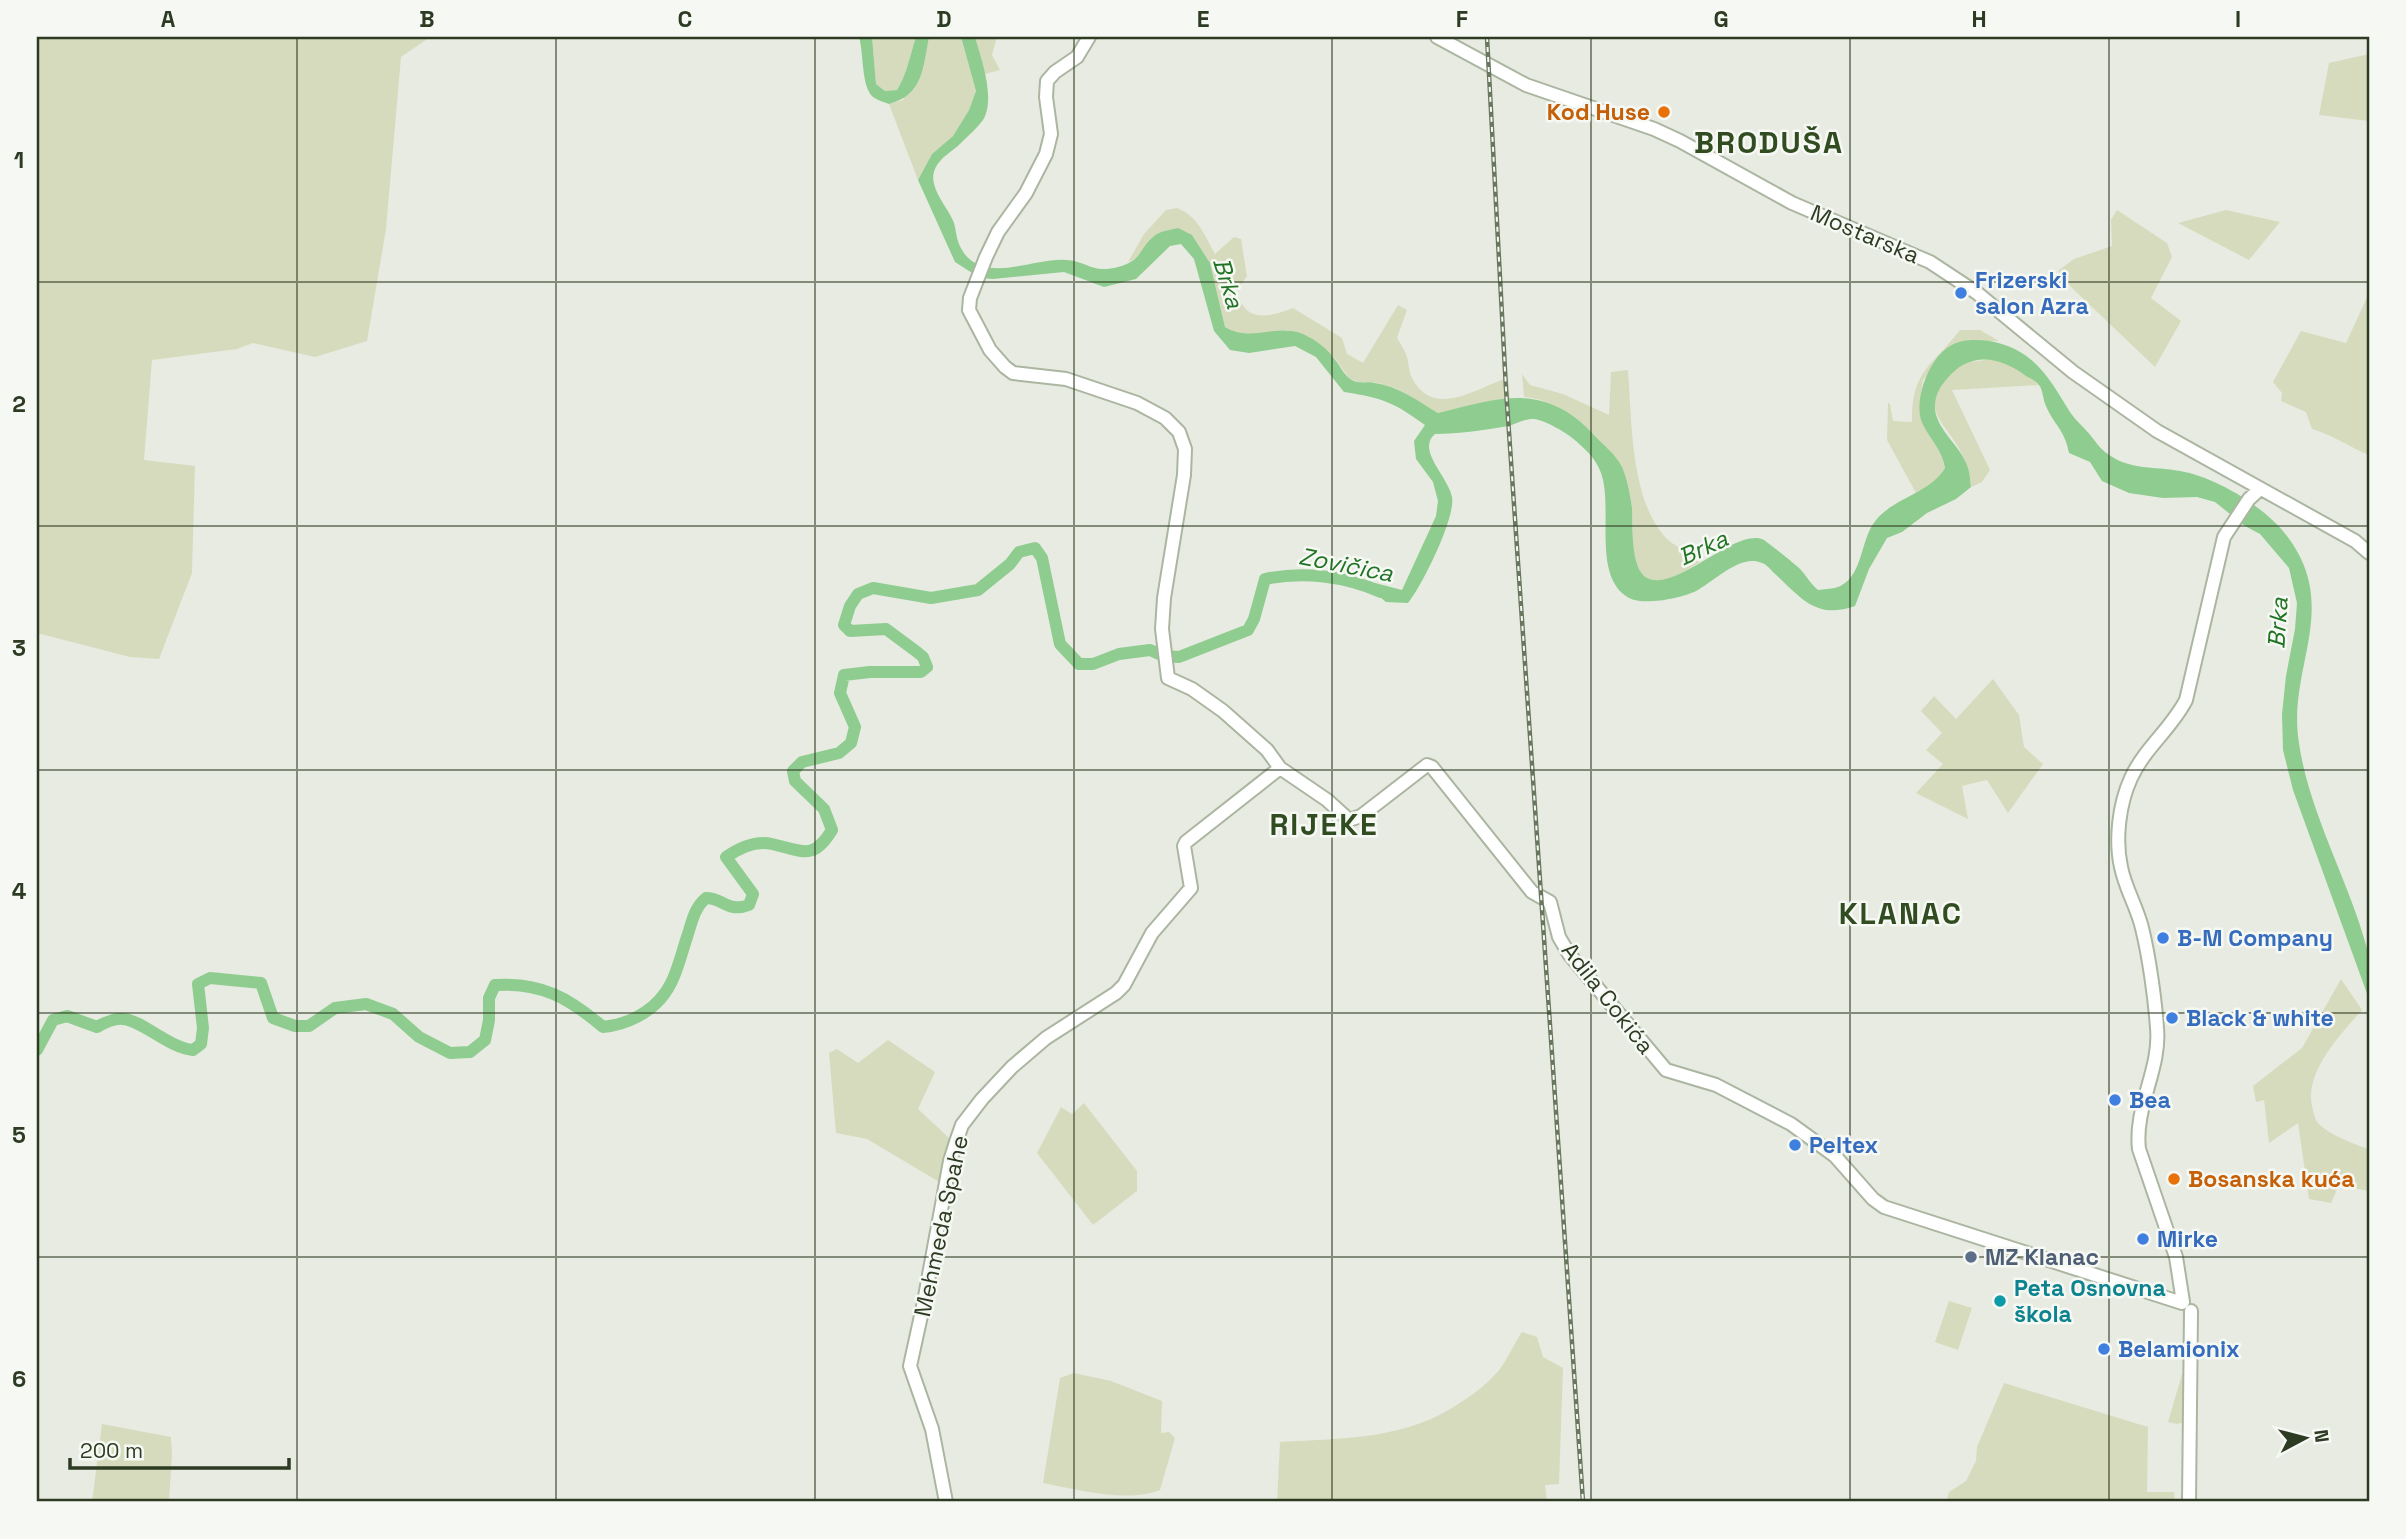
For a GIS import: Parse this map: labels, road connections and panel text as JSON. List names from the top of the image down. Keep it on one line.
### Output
{"streets":{"street":["Mostarska","Adila Cokića","Mehmeda Spahe"]},"crossings":[["Adila Cokića","Mehmeda Spahe"]],"districts":["BRODUŠA","RIJEKE","KLANAC"],"water":["Brka","Zovičica"],"places":["Kod Huse","Frizerski salon Azra","B-M Company","Black & white","Bea","Peltex","Bosanska kuća","Mirke","MZ Klanac","Peta Osnovna škola","Belamionix"],"scale_bar":"200 m","north":"right","grid":{"columns":["A","B","C","D","E","F","G","H","I"],"rows":["1","2","3","4","5","6"]}}
